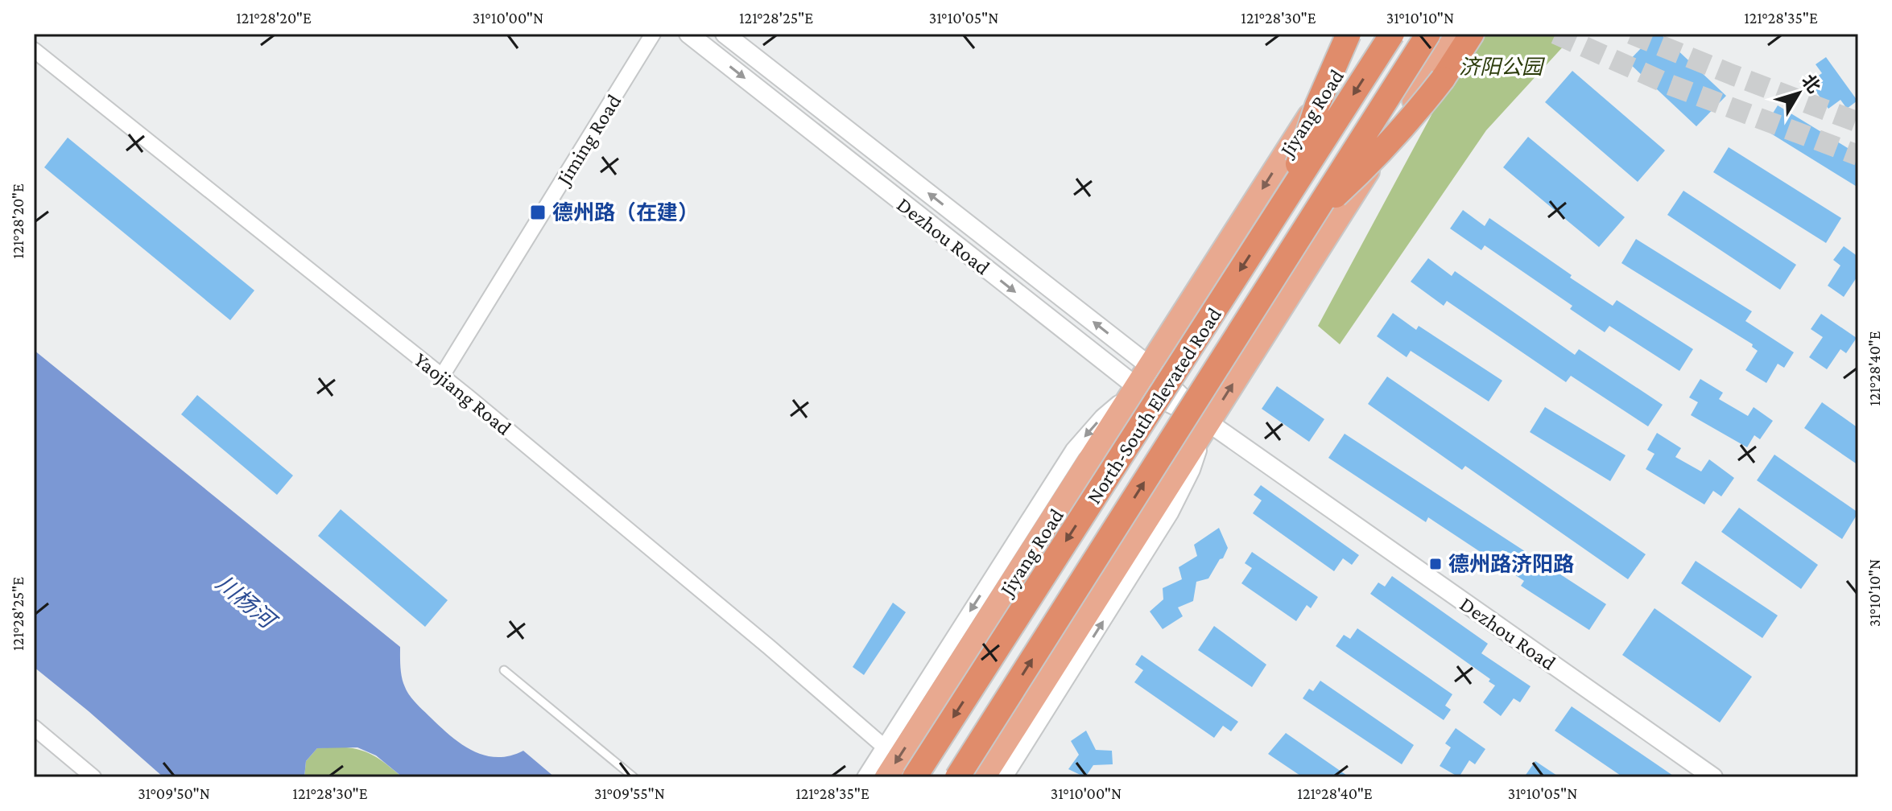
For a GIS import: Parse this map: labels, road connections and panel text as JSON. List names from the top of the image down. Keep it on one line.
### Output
{"streets":{"highway":["North-South Elevated Road"],"main road":["Jiyang Road"],"street":["Jiming Road","Dezhou Road","Yaojiang Road"]},"crossings":[["Jiyang Road","Dezhou Road"],["Jiming Road","Yaojiang Road"]],"water":["川杨河"],"parks":["济阳公园"],"places":{"transit":["德州路（在建）","德州路济阳路"]},"north":"top right","coordinates":["121°28'20\"E","31°10'00\"N","121°28'25\"E","31°10'05\"N","121°28'30\"E","31°10'10\"N","121°28'35\"E","121°28'40\"E","31°09'50\"N","31°09'55\"N"]}
